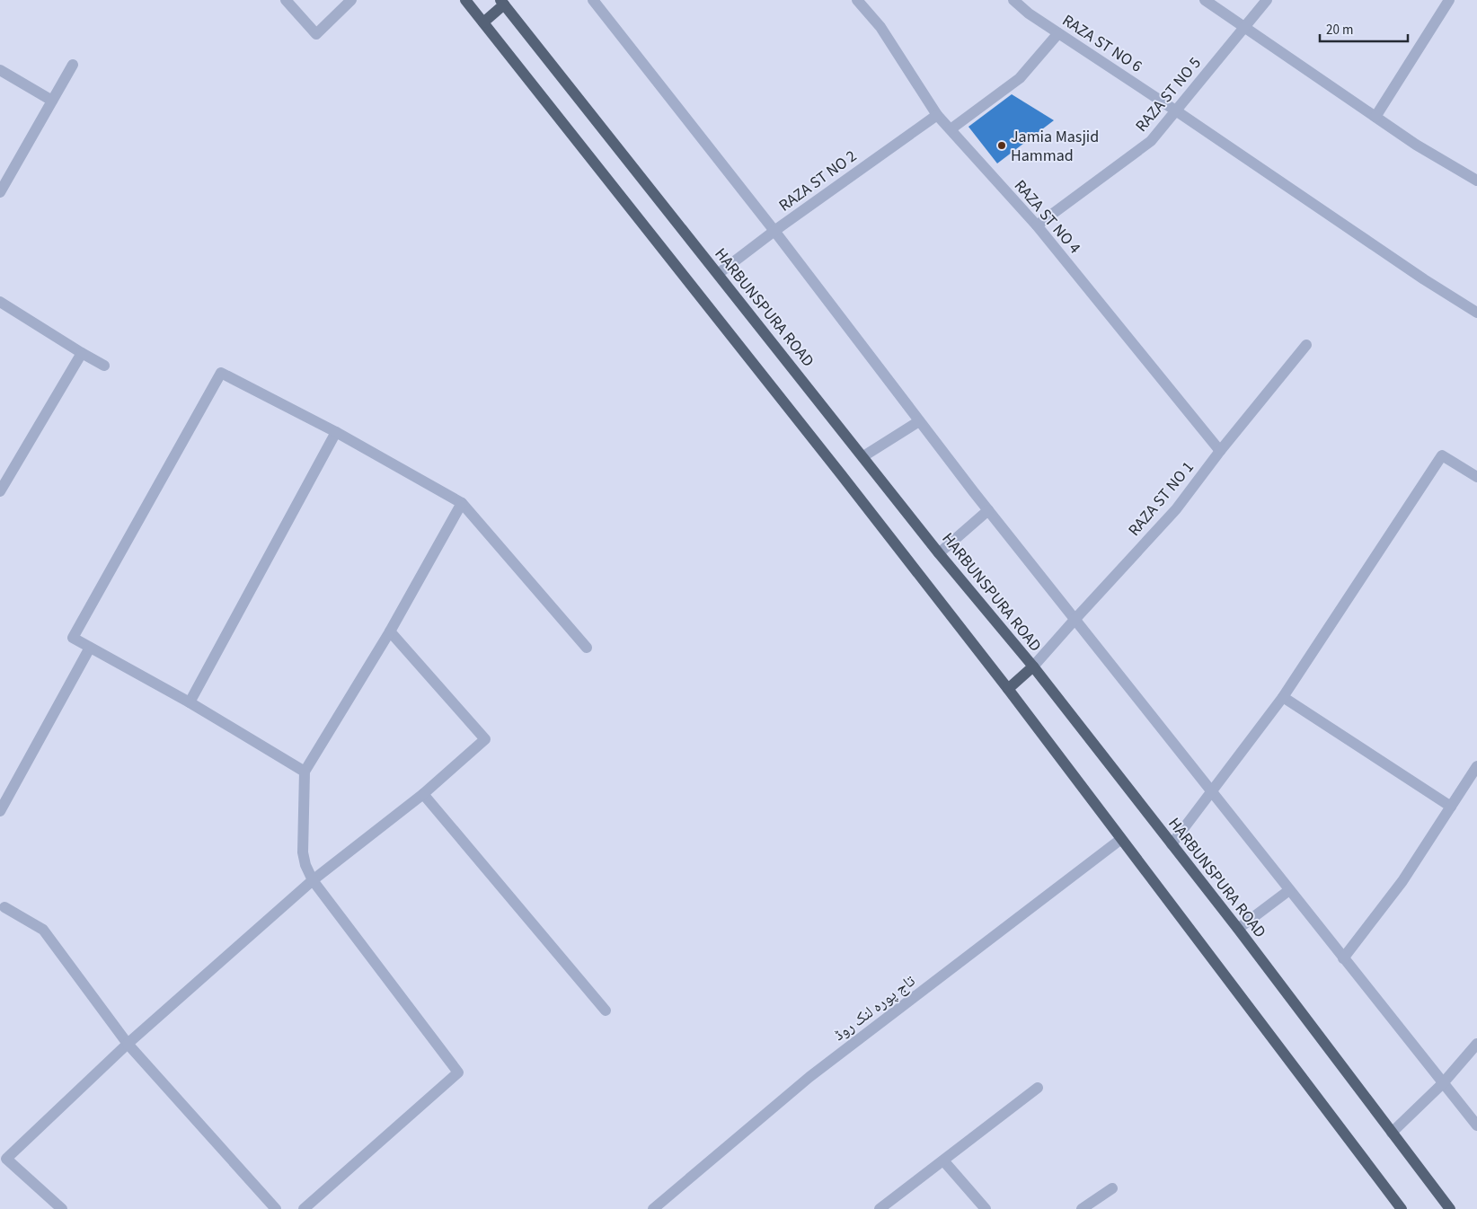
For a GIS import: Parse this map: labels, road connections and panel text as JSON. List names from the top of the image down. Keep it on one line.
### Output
{"streets":{"main road":["HARBUNSPURA ROAD"],"street":["RAZA ST NO 6","RAZA ST NO 5","RAZA ST NO 2","RAZA ST NO 4","RAZA ST NO 1","تاج پورہ لنک روڈ"]},"crossings":[["RAZA ST NO 6","RAZA ST NO 5"],["RAZA ST NO 5","RAZA ST NO 4"],["RAZA ST NO 2","RAZA ST NO 4"],["RAZA ST NO 2","HARBUNSPURA ROAD"],["RAZA ST NO 4","RAZA ST NO 1"],["HARBUNSPURA ROAD","RAZA ST NO 1"]],"places":["Jamia Masjid Hammad"],"scale_bar":"20 m"}
